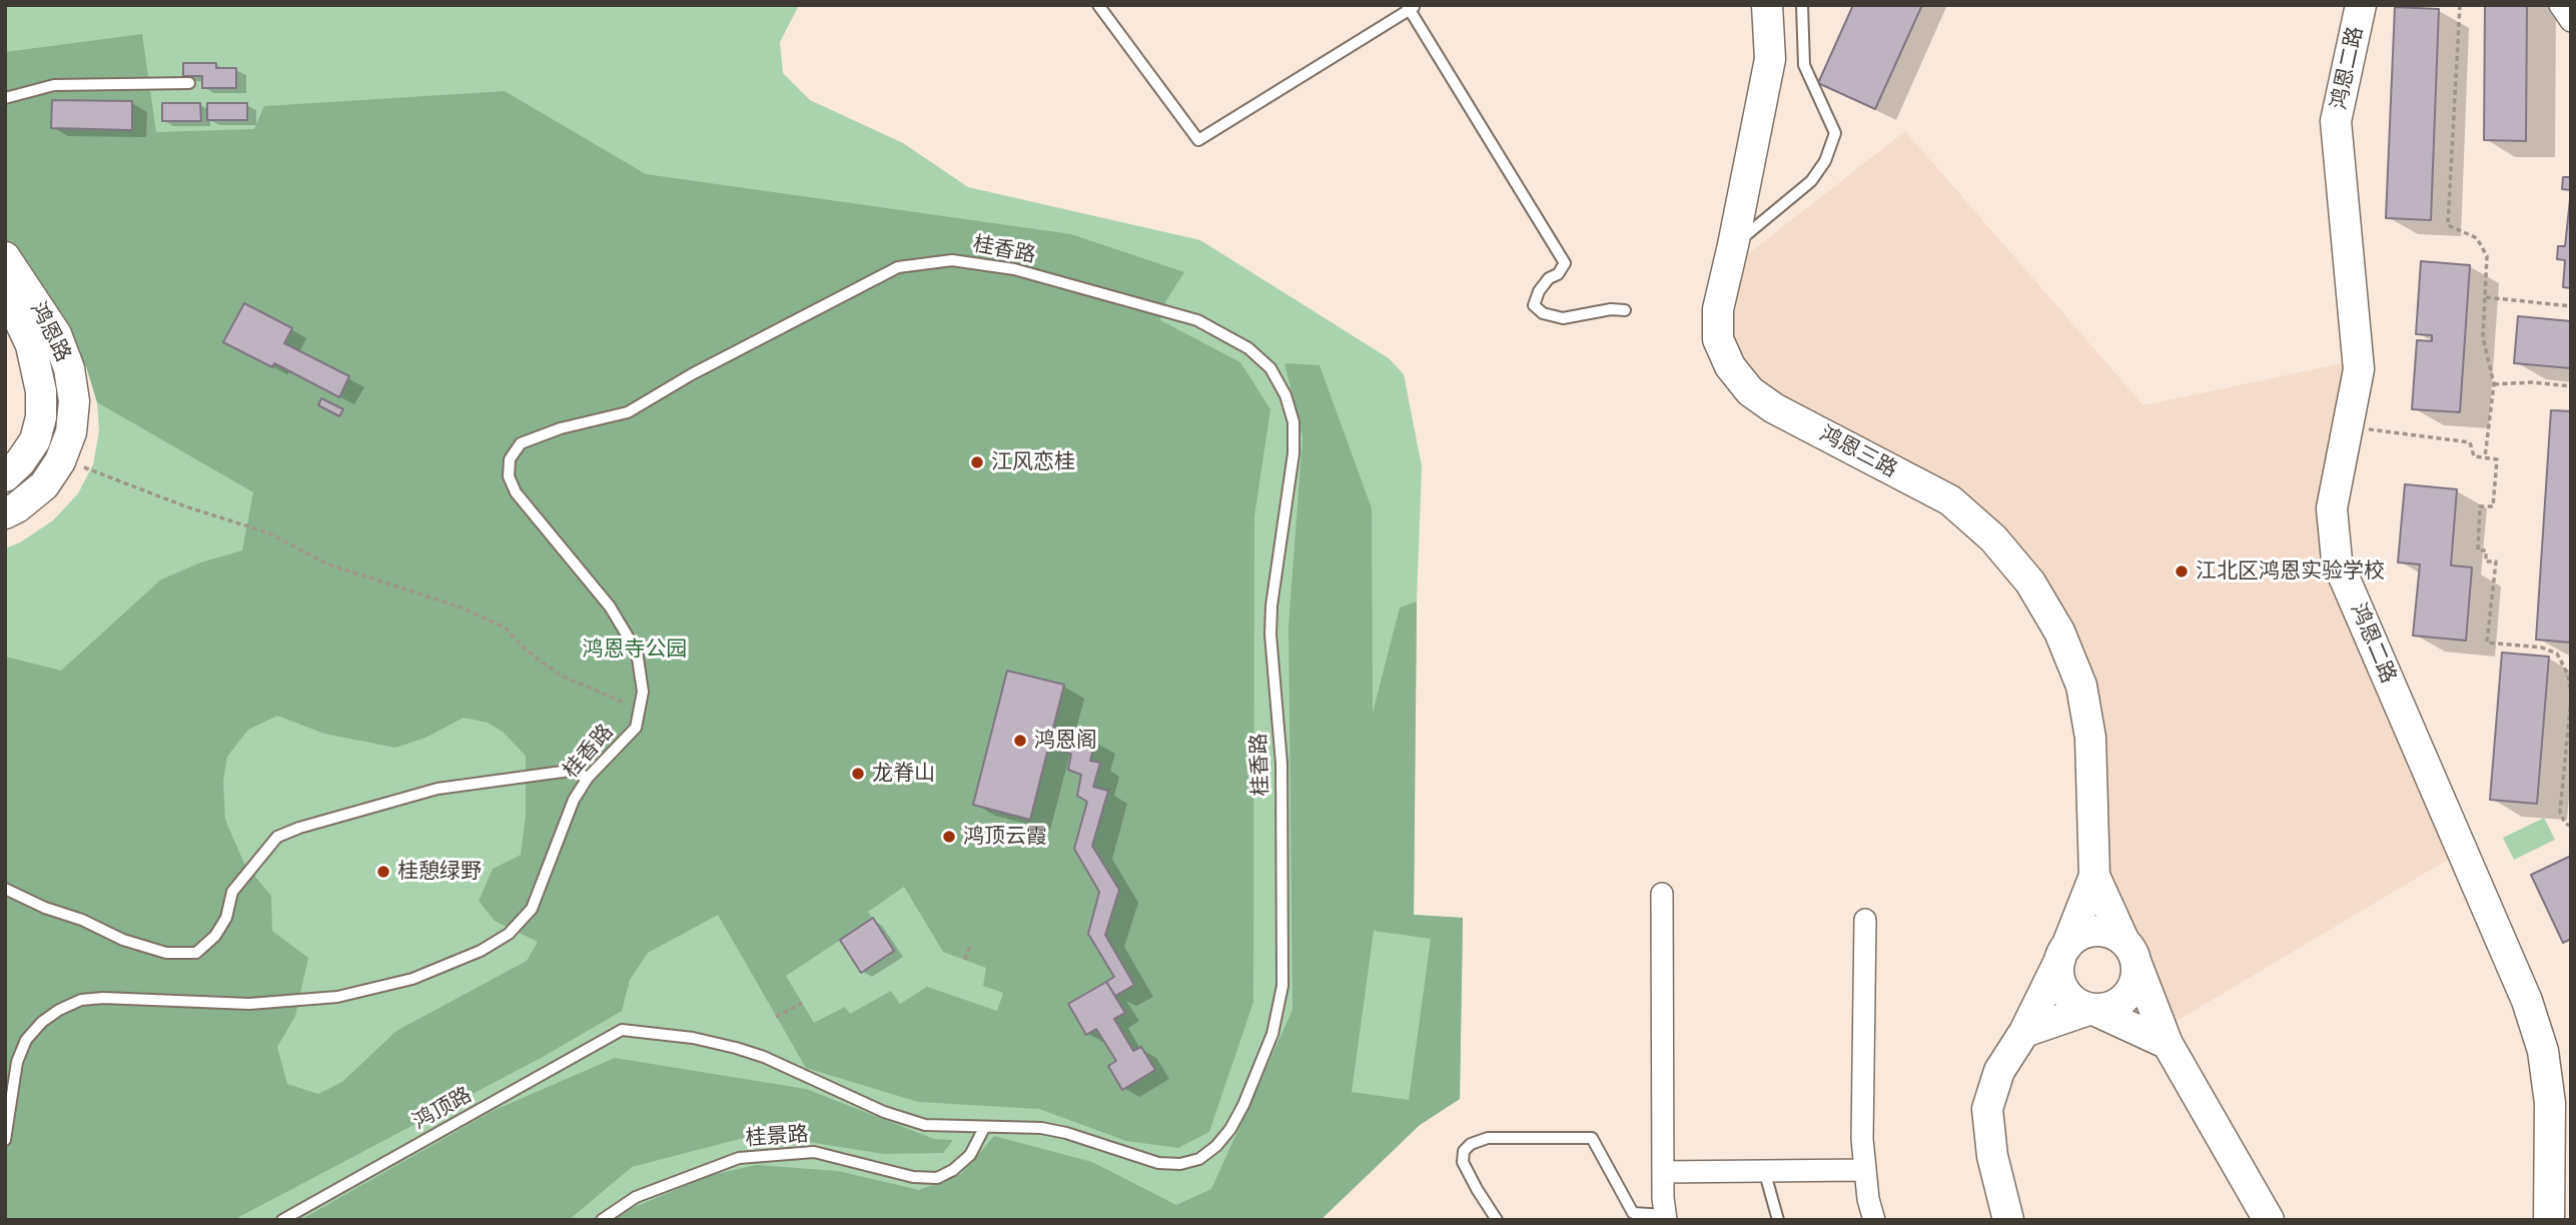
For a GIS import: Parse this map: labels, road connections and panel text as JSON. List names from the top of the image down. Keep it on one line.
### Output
{"streets":{"street":["鸿恩二路","鸿恩路","鸿恩三路"],"lane":["桂香路","鸿顶路","桂景路"]},"crossings":[["桂香路","鸿顶路"],["桂香路","桂景路"]],"parks":["鸿恩寺公园"],"places":["江风恋桂","江北区鸿恩实验学校","鸿恩阁","龙脊山","鸿顶云霞","桂憩绿野"]}
